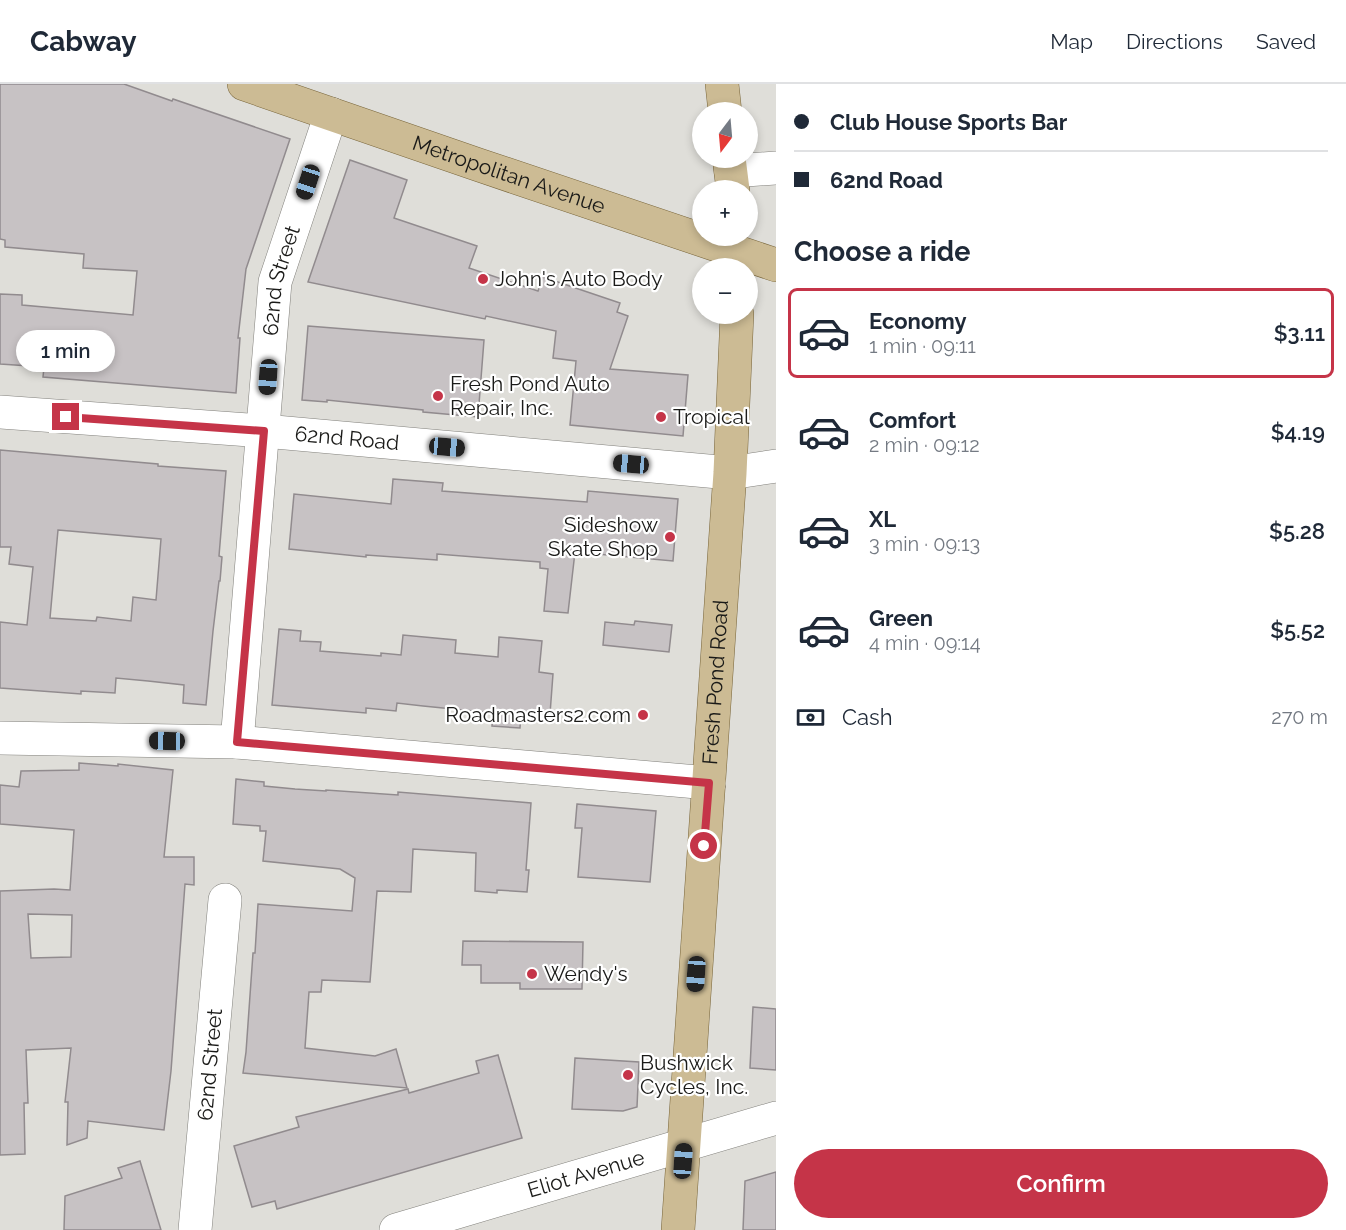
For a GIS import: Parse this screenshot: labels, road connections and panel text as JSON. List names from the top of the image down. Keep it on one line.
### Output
{"streets":{"main road":["Metropolitan Avenue","Fresh Pond Road"],"street":["62nd Street","62nd Road","Eliot Avenue"]},"crossings":[["Metropolitan Avenue","62nd Street"],["62nd Street","62nd Road"],["62nd Road","Fresh Pond Road"],["Fresh Pond Road","Eliot Avenue"]],"places":["John's Auto Body","Fresh Pond Auto Repair, Inc.","Tropical","Sideshow Skate Shop","Roadmasters2.com","Wendy's","Bushwick Cycles, Inc."],"north":"bottom","page":{"header":"Cabway","nav":["Map","Directions","Saved"],"banner":["Club House Sports Bar","62nd Road"],"map_buttons":["+","−"],"heading":"Choose a ride","list":[{"name":"Economy","note":"1 min · 09:11","value":"$3.11"},{"name":"Comfort","note":"2 min · 09:12","value":"$4.19"},{"name":"XL","note":"3 min · 09:13","value":"$5.28"},{"name":"Green","note":"4 min · 09:14","value":"$5.52"}],"bubble":"1 min","pay":["Cash","270 m"],"buttons":"Confirm"}}
